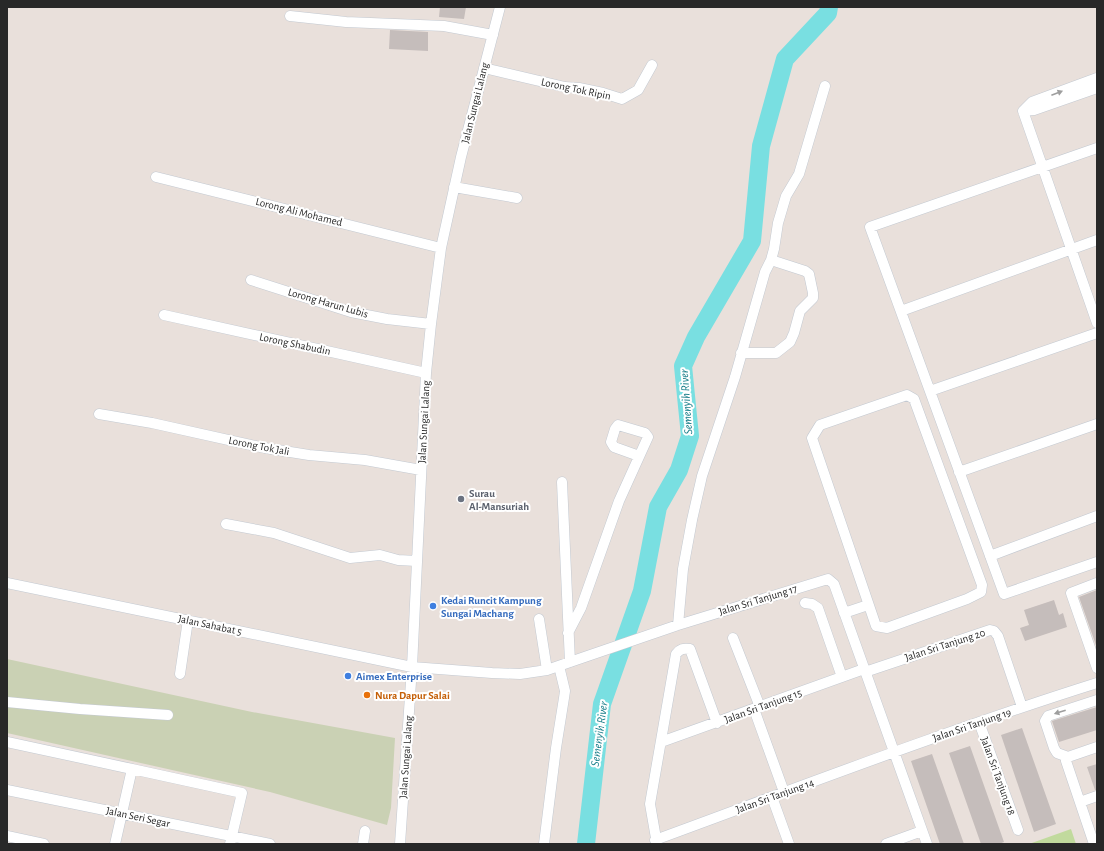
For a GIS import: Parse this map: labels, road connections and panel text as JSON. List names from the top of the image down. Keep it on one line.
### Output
{"streets":{"street":["Lorong Tok Ripin","Jalan Sungai Lalang","Lorong Ali Mohamed","Lorong Harun Lubis","Lorong Shabudin","Lorong Tok Jali","Jalan Sri Tanjung 17","Jalan Sahabat 5","Jalan Sri Tanjung 20","Jalan Sri Tanjung 15","Jalan Sri Tanjung 19","Jalan Sri Tanjung 18","Jalan Sri Tanjung 14","Jalan Seri Segar"]},"crossings":[["Lorong Tok Ripin","Jalan Sungai Lalang"],["Jalan Sungai Lalang","Lorong Ali Mohamed"],["Jalan Sungai Lalang","Lorong Harun Lubis"],["Jalan Sungai Lalang","Lorong Shabudin"],["Jalan Sungai Lalang","Lorong Tok Jali"],["Jalan Sungai Lalang","Jalan Sri Tanjung 17"],["Jalan Sungai Lalang","Jalan Sahabat 5"],["Jalan Sri Tanjung 17","Jalan Sahabat 5"],["Jalan Sri Tanjung 17","Jalan Sri Tanjung 20"],["Jalan Sri Tanjung 17","Jalan Sri Tanjung 15"],["Jalan Sri Tanjung 17","Jalan Sri Tanjung 19"],["Jalan Sri Tanjung 17","Jalan Sri Tanjung 14"],["Jalan Sri Tanjung 20","Jalan Sri Tanjung 15"],["Jalan Sri Tanjung 20","Jalan Sri Tanjung 19"],["Jalan Sri Tanjung 19","Jalan Sri Tanjung 18"],["Jalan Sri Tanjung 19","Jalan Sri Tanjung 14"]],"water":["Semenyih River"],"places":["Surau Al-Mansuriah","Kedai Runcit Kampung Sungai Machang","Aimex Enterprise","Nura Dapur Salai"]}
